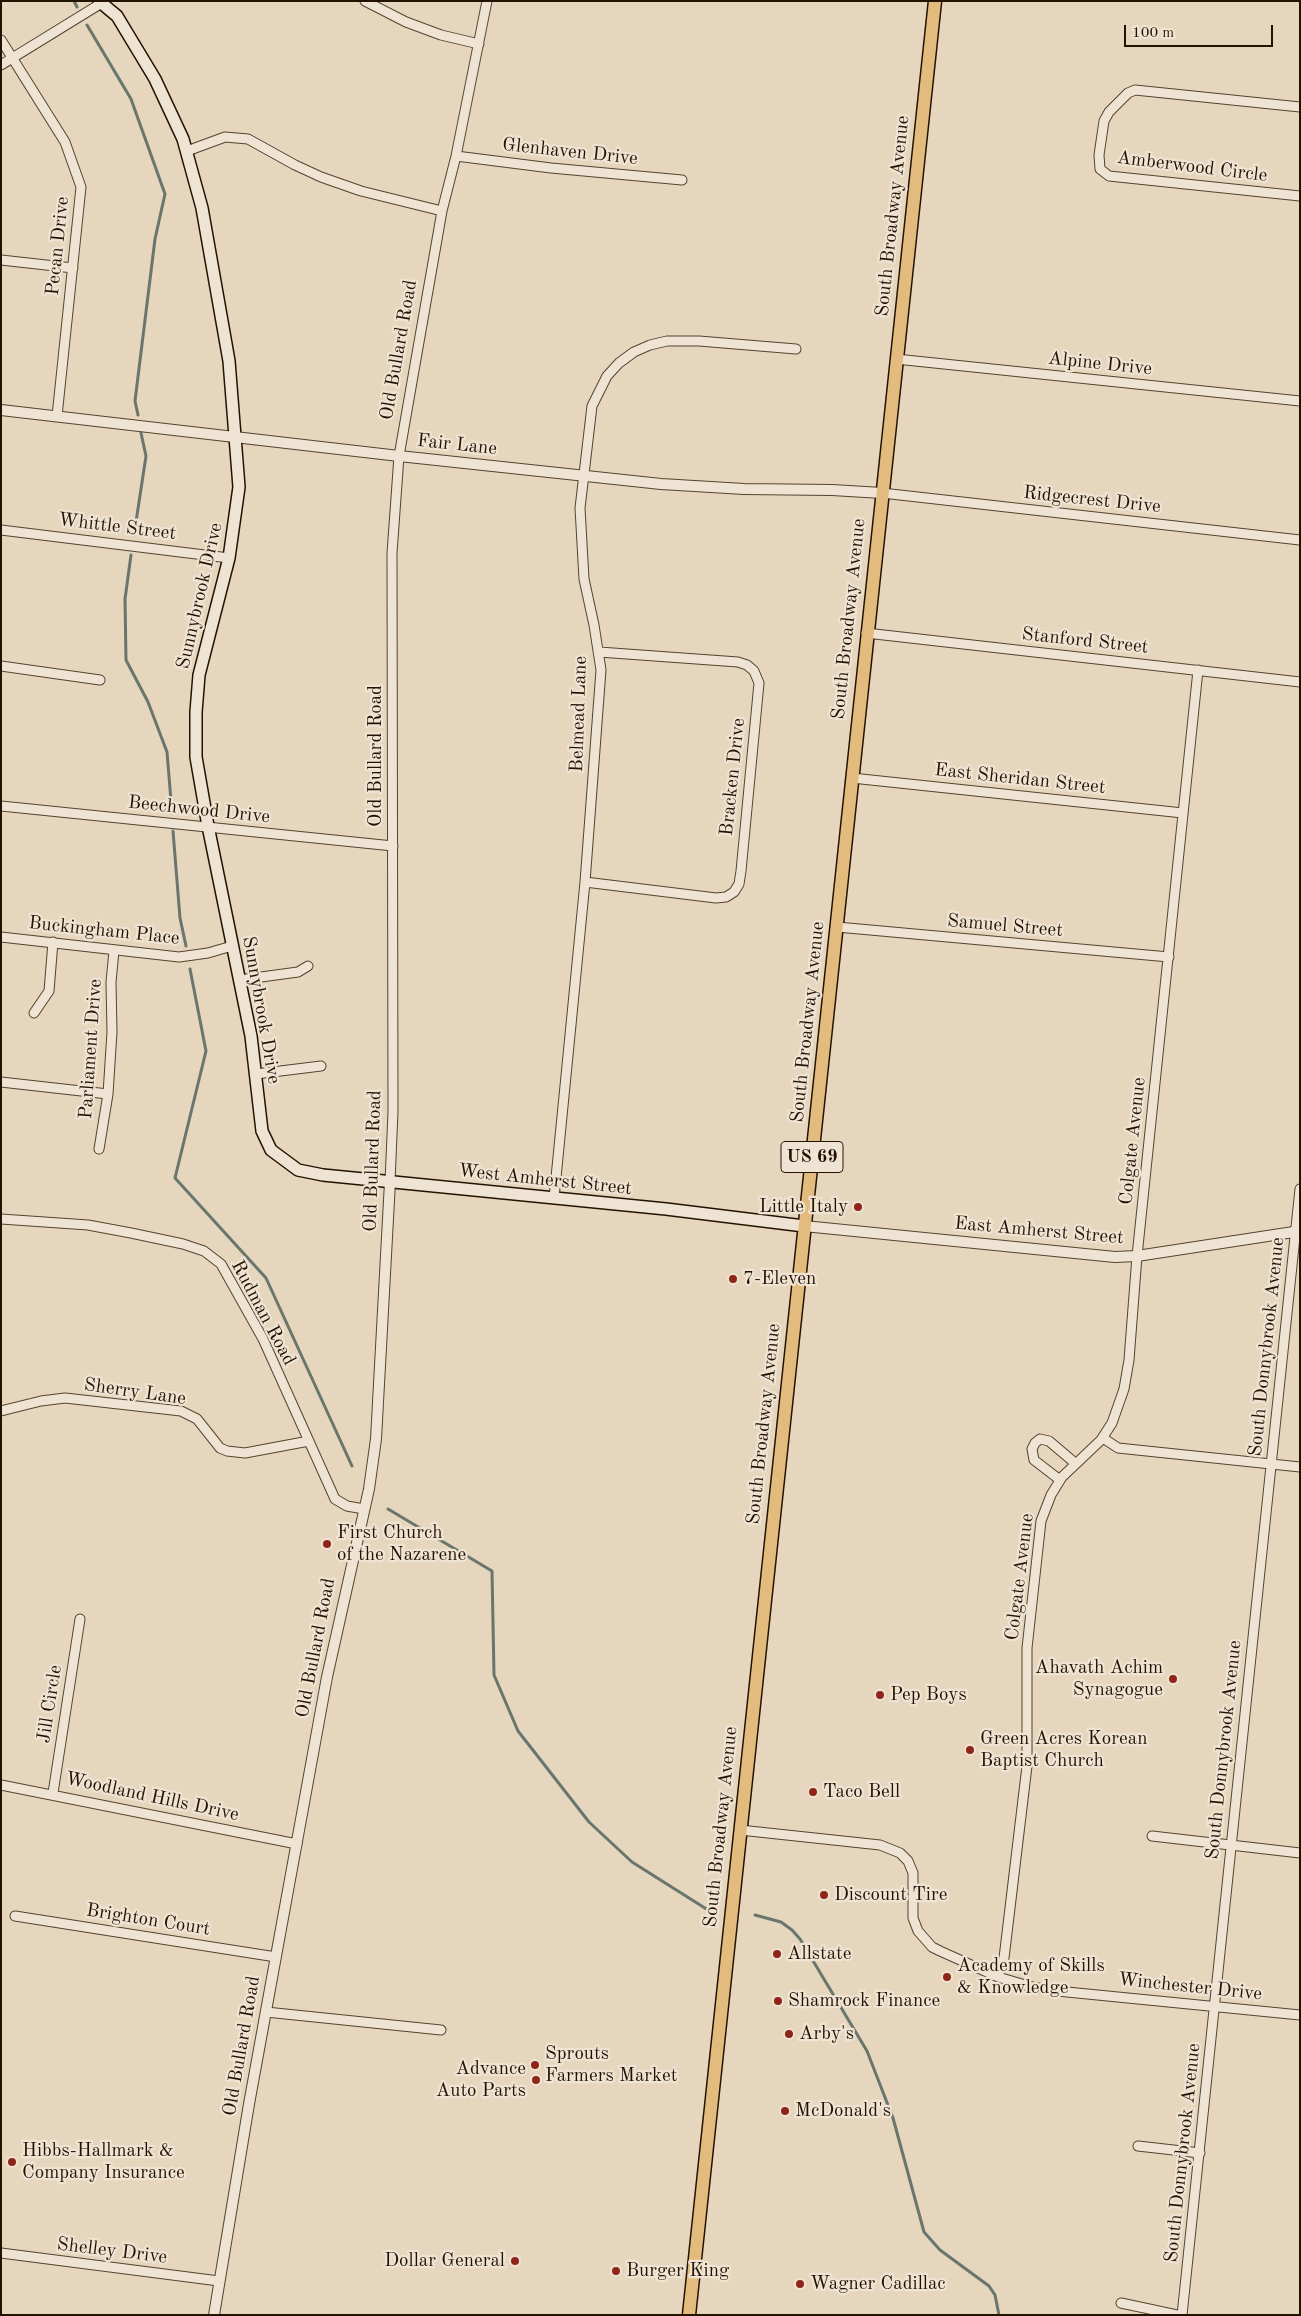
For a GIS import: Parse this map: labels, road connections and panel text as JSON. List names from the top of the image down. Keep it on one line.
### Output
{"streets":{"main road":["South Broadway Avenue","Sunnybrook Drive","US 69","West Amherst Street"],"street":["Glenhaven Drive","Amberwood Circle","Pecan Drive","Old Bullard Road","Alpine Drive","Fair Lane","Ridgecrest Drive","Whittle Street","Stanford Street","Belmead Lane","Bracken Drive","East Sheridan Street","Beechwood Drive","Samuel Street","Buckingham Place","Parliament Drive","Colgate Avenue","East Amherst Street","Rudman Road","South Donnybrook Avenue","Sherry Lane","Jill Circle","Woodland Hills Drive","Brighton Court","Winchester Drive","Shelley Drive"]},"crossings":[["Glenhaven Drive","Old Bullard Road"],["South Broadway Avenue","Alpine Drive"],["South Broadway Avenue","Fair Lane"],["South Broadway Avenue","Ridgecrest Drive"],["South Broadway Avenue","Stanford Street"],["South Broadway Avenue","East Sheridan Street"],["South Broadway Avenue","Samuel Street"],["South Broadway Avenue","West Amherst Street"],["South Broadway Avenue","East Amherst Street"],["South Broadway Avenue","Winchester Drive"],["Pecan Drive","Fair Lane"],["Old Bullard Road","Fair Lane"],["Old Bullard Road","Beechwood Drive"],["Old Bullard Road","West Amherst Street"],["Old Bullard Road","Rudman Road"],["Old Bullard Road","Woodland Hills Drive"],["Old Bullard Road","Brighton Court"],["Old Bullard Road","Shelley Drive"],["Fair Lane","Ridgecrest Drive"],["Fair Lane","Sunnybrook Drive"],["Fair Lane","Belmead Lane"],["Whittle Street","Sunnybrook Drive"],["Sunnybrook Drive","Beechwood Drive"],["Sunnybrook Drive","Buckingham Place"],["Sunnybrook Drive","West Amherst Street"],["Stanford Street","Colgate Avenue"],["Belmead Lane","Bracken Drive"],["Belmead Lane","West Amherst Street"],["East Sheridan Street","Colgate Avenue"],["Samuel Street","Colgate Avenue"],["Buckingham Place","Parliament Drive"],["Colgate Avenue","East Amherst Street"],["Colgate Avenue","Winchester Drive"],["West Amherst Street","East Amherst Street"],["East Amherst Street","South Donnybrook Avenue"],["Rudman Road","Sherry Lane"],["South Donnybrook Avenue","Winchester Drive"],["Jill Circle","Woodland Hills Drive"]],"places":["Little Italy","7-Eleven","First Church of the Nazarene","Ahavath Achim Synagogue","Pep Boys","Green Acres Korean Baptist Church","Taco Bell","Discount Tire","Allstate","Academy of Skills & Knowledge","Shamrock Finance","Arby's","Sprouts Farmers Market","Advance Auto Parts","McDonald's","Hibbs-Hallmark & Company Insurance","Dollar General","Burger King","Wagner Cadillac"],"scale_bar":"100 m"}
